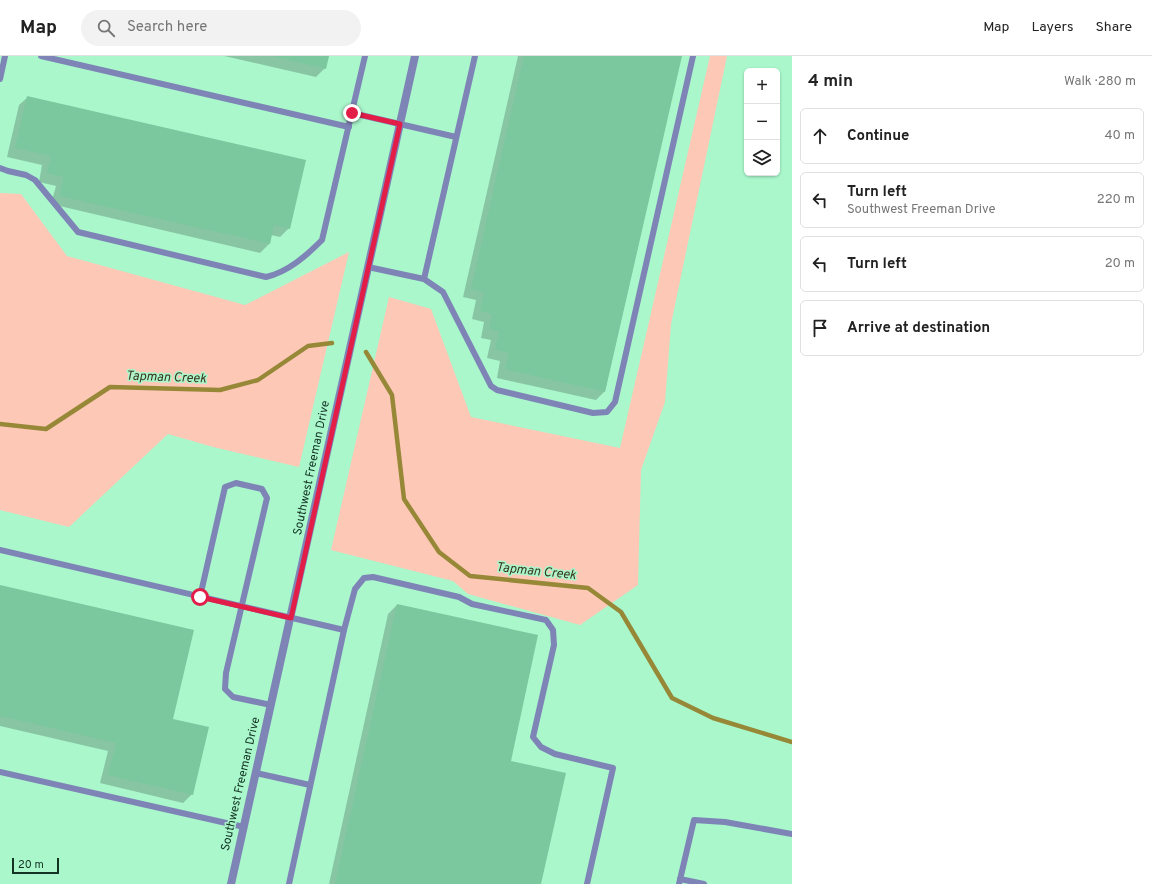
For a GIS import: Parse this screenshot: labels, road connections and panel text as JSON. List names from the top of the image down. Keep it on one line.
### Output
{"streets":{"street":["Southwest Freeman Drive"]},"water":["Tapman Creek"],"scale_bar":"20 m","page":{"header":"Map","search":"Search here","nav":["Map","Layers","Share"],"heading":["4 min","Walk · 280 m"],"map_buttons":["+","−"],"list":[["Continue","40 m"],["Turn left","Southwest Freeman Drive","220 m"],["Turn left","20 m"],"Arrive at destination"],"scale":"20 m"}}
